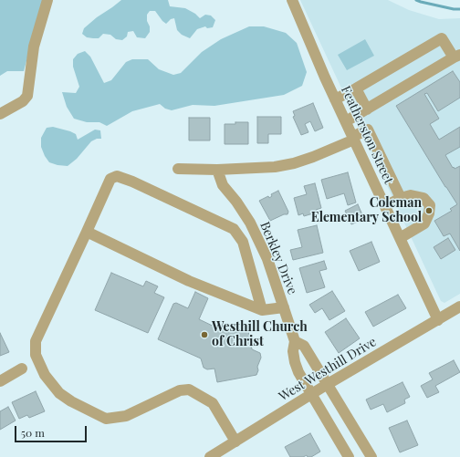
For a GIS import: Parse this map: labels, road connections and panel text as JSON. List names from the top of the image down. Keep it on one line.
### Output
{"streets":{"street":["Featherston Street","Berkley Drive","West Westhill Drive"]},"crossings":[["Featherston Street","West Westhill Drive"],["Berkley Drive","West Westhill Drive"]],"places":["Coleman Elementary School","Westhill Church of Christ"],"scale_bar":"50 m"}
